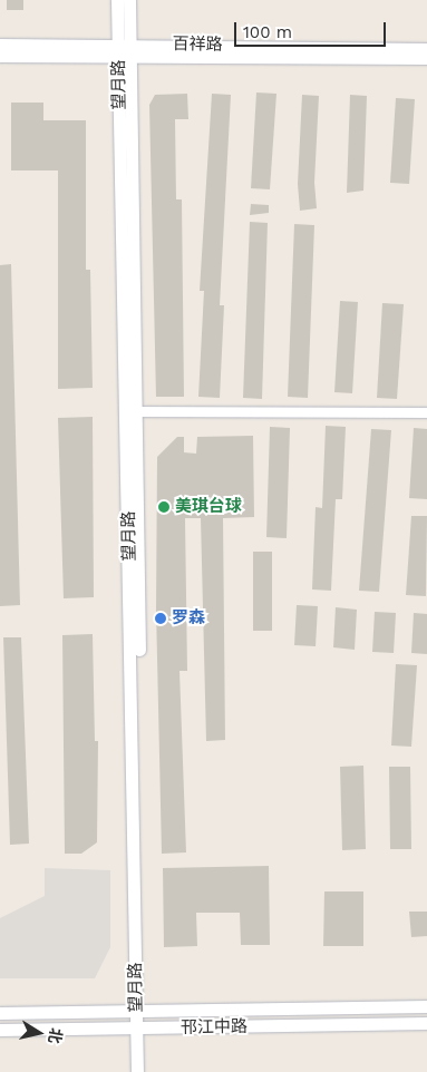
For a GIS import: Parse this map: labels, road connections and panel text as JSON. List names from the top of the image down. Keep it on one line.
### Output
{"streets":{"street":["百祥路","望月路","邗江中路"]},"crossings":[["百祥路","望月路"],["望月路","邗江中路"]],"places":["美琪台球","罗森"],"scale_bar":"100 m","north":"right"}
